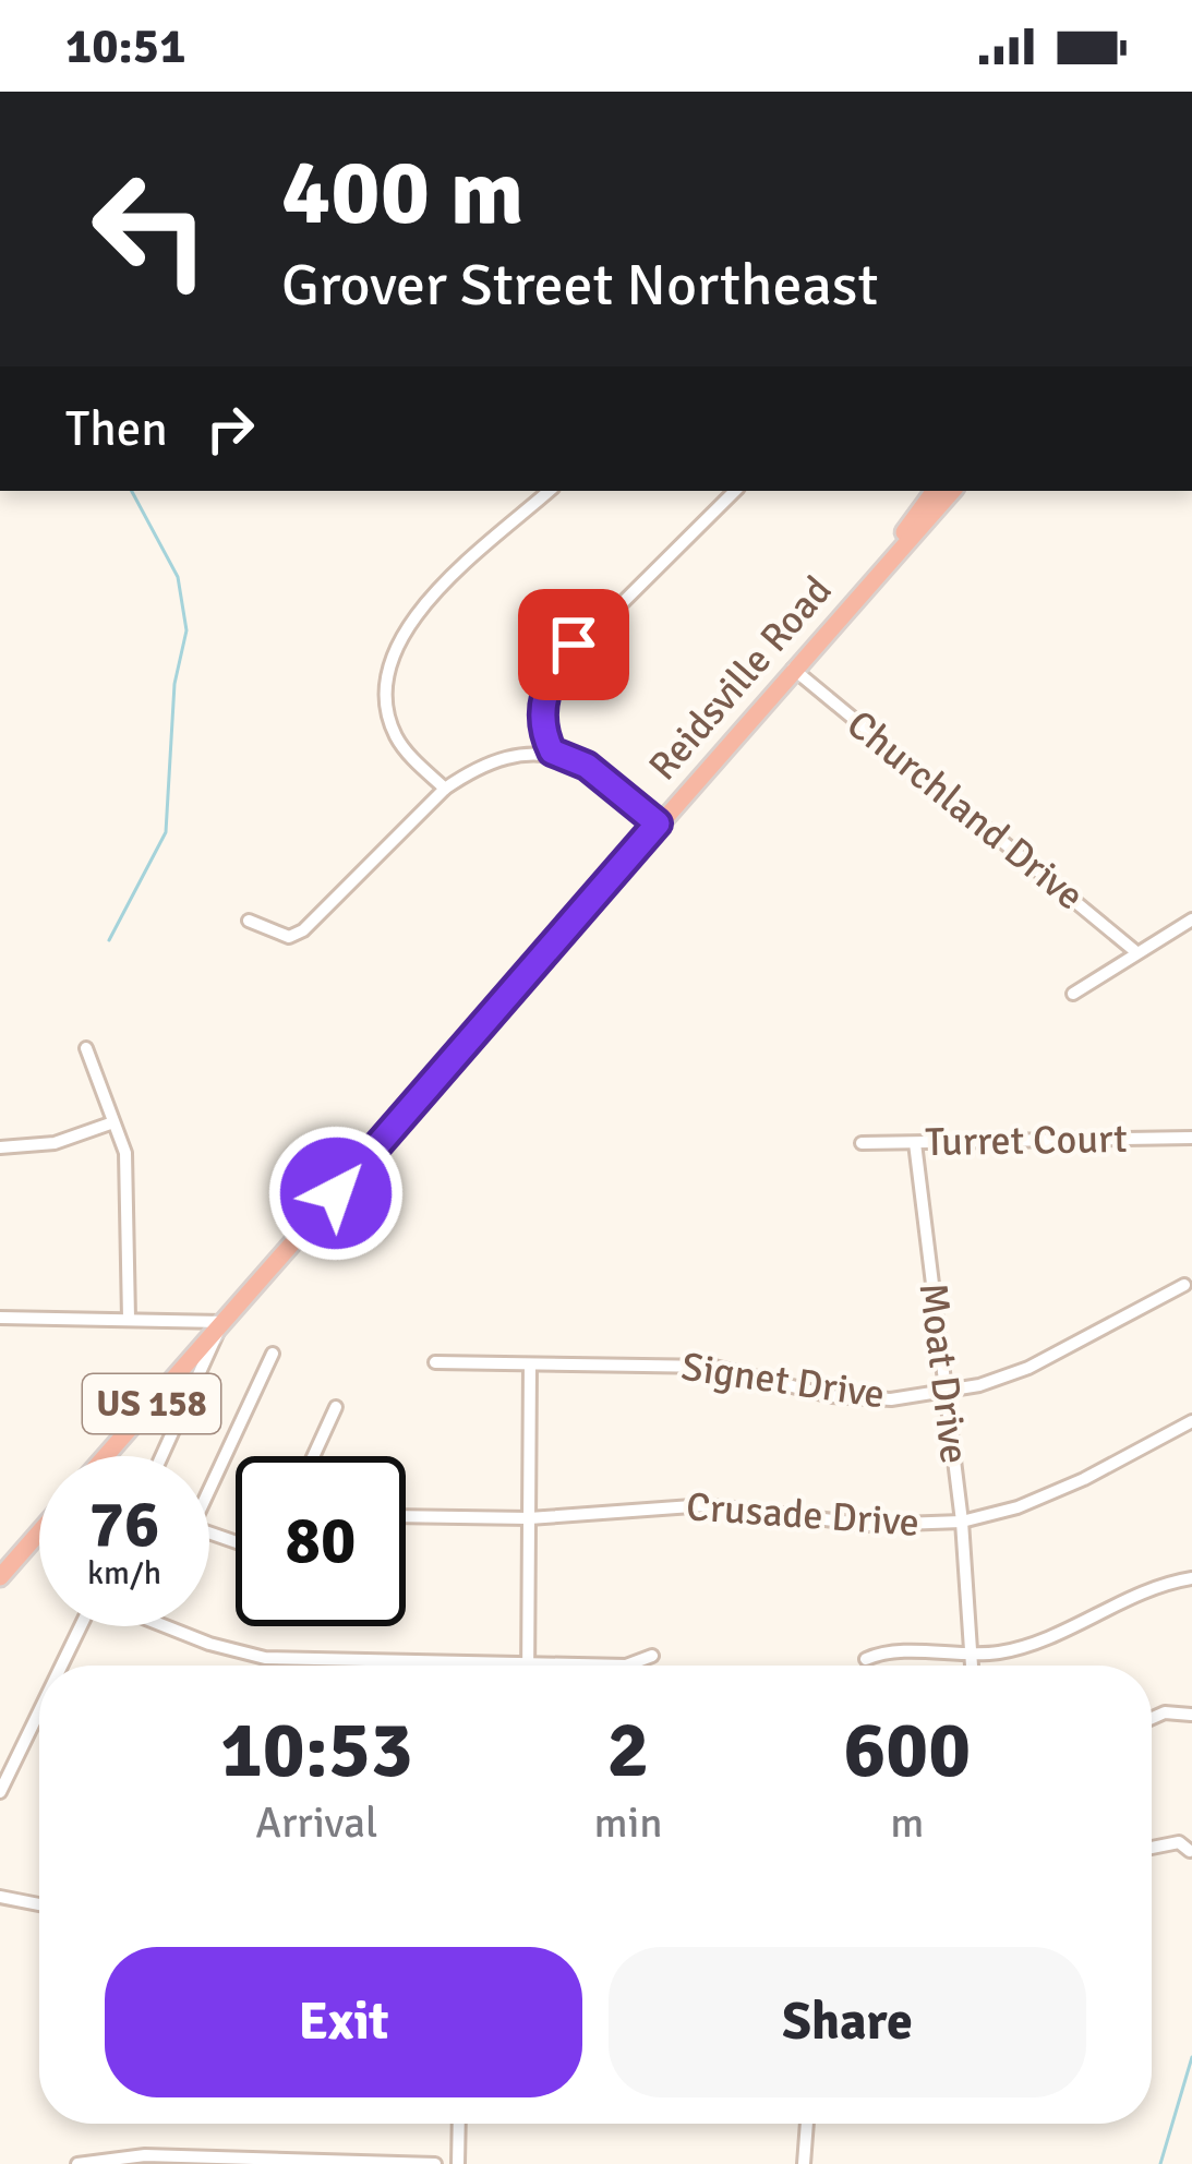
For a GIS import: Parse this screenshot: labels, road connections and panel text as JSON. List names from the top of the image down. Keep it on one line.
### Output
{"streets":{"highway":["Reidsville Road","US 158"],"street":["Churchland Drive","Turret Court","Moat Drive","Signet Drive","Crusade Drive"]},"crossings":[["Reidsville Road","Churchland Drive"],["Turret Court","Moat Drive"],["Moat Drive","Signet Drive"],["Moat Drive","Crusade Drive"]],"page":{"status":"10:51","turn":["400 m","Grover Street Northeast"],"then":"Then","speed":"76 km/h","limit":"80","eta":["10:53","Arrival","2","min","600","m"],"buttons":["Exit","Share"]}}
